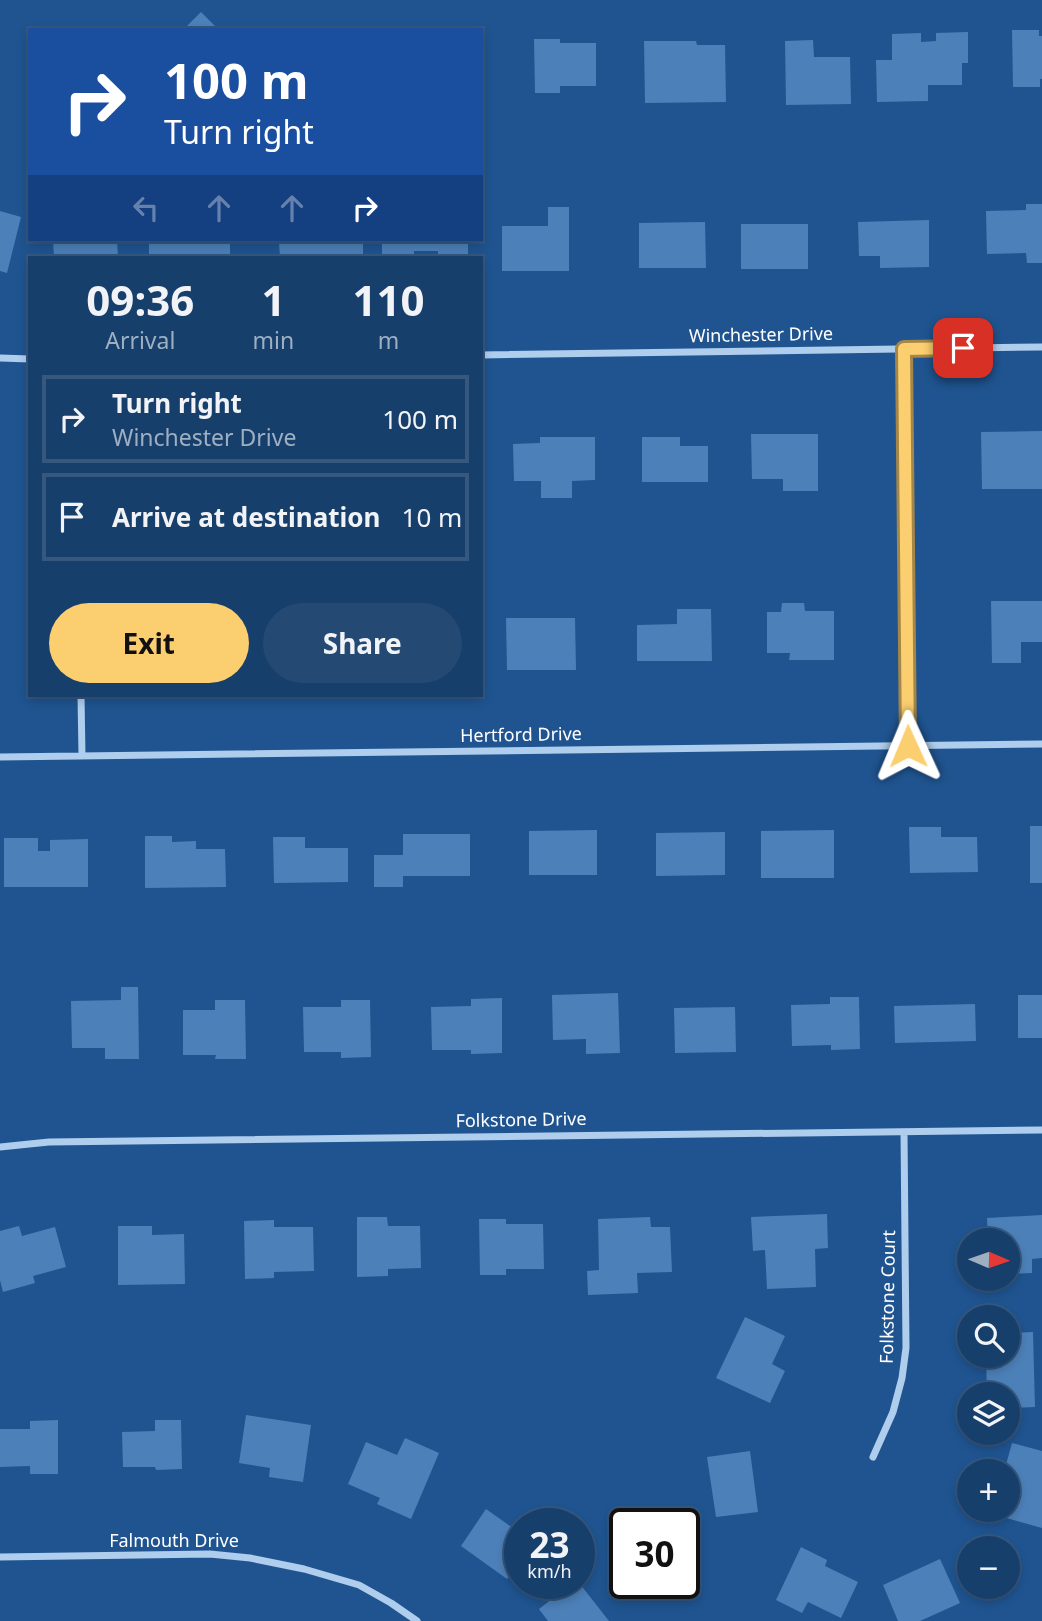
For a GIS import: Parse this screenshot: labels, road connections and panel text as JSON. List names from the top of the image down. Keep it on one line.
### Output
{"streets":{"street":["Winchester Drive","Hertford Drive","Folkstone Drive","Folkstone Court","Falmouth Drive"]},"crossings":[["Folkstone Drive","Folkstone Court"]],"north":"right","page":{"turn":["100 m","Turn right"],"eta":["09:36","Arrival","1","min","110","m"],"list":[{"name":"Turn right","note":"Winchester Drive","value":"100 m"},{"name":"Arrive at destination","value":"10 m"}],"buttons":["Exit","Share"],"map_buttons":["+","−"],"speed":"23 km/h","limit":"30"}}
